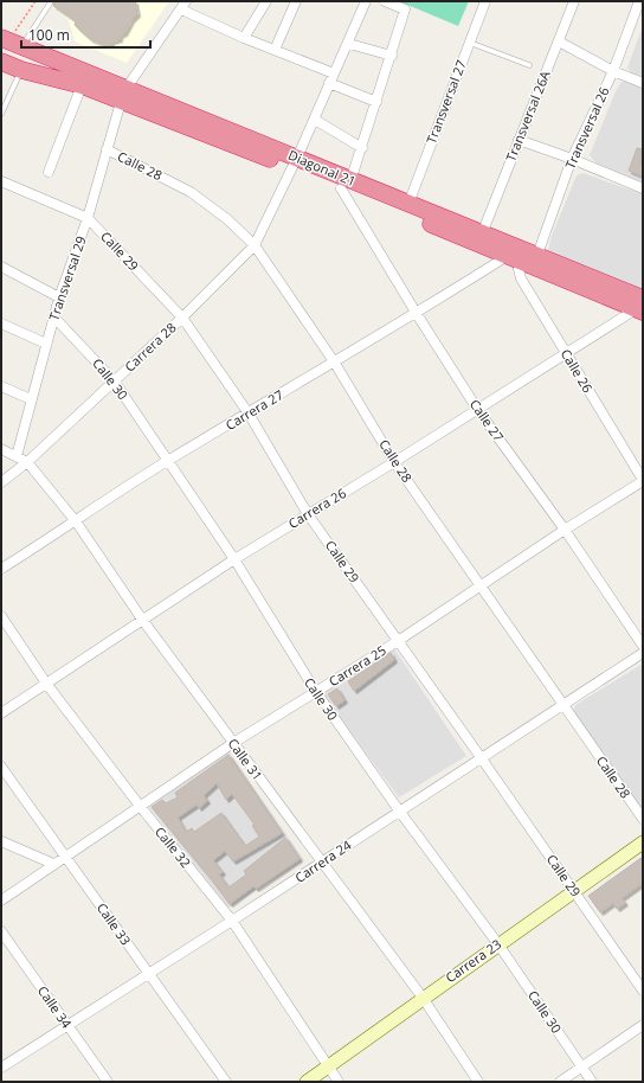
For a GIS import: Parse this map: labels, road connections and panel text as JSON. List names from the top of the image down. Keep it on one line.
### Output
{"streets":{"highway":["Diagonal 21"],"street":["Transversal 27","Transversal 26A","Transversal 26","Calle 28","Calle 29","Transversal 29","Carrera 28","Calle 26","Calle 30","Carrera 27","Calle 27","Carrera 26","Carrera 25","Calle 31","Calle 32","Carrera 24","Calle 33","Carrera 23","Calle 34"]},"crossings":[["Transversal 27","Diagonal 21"],["Transversal 26A","Diagonal 21"],["Transversal 26","Diagonal 21"],["Calle 28","Transversal 29"],["Calle 28","Carrera 28"],["Calle 28","Carrera 27"],["Calle 28","Carrera 26"],["Calle 28","Carrera 25"],["Calle 28","Carrera 24"],["Diagonal 21","Transversal 29"],["Diagonal 21","Carrera 28"],["Diagonal 21","Calle 26"],["Diagonal 21","Carrera 27"],["Diagonal 21","Calle 27"],["Diagonal 21","Carrera 26"],["Calle 29","Transversal 29"],["Calle 29","Carrera 28"],["Calle 29","Carrera 27"],["Calle 29","Carrera 26"],["Calle 29","Carrera 25"],["Calle 29","Carrera 24"],["Calle 29","Carrera 23"],["Transversal 29","Calle 30"],["Transversal 29","Calle 31"],["Carrera 28","Calle 30"],["Carrera 28","Calle 31"],["Calle 26","Carrera 27"],["Calle 26","Carrera 26"],["Calle 26","Carrera 25"],["Calle 30","Carrera 27"],["Calle 30","Carrera 26"],["Calle 30","Carrera 25"],["Calle 30","Carrera 24"],["Calle 30","Carrera 23"],["Carrera 27","Calle 27"],["Carrera 27","Calle 31"],["Calle 27","Carrera 26"],["Calle 27","Carrera 25"],["Carrera 26","Calle 31"],["Carrera 26","Calle 32"],["Carrera 25","Calle 31"],["Carrera 25","Calle 32"],["Carrera 25","Calle 33"],["Calle 31","Carrera 24"],["Calle 31","Carrera 23"],["Calle 32","Carrera 24"],["Calle 32","Carrera 23"],["Carrera 24","Calle 33"],["Carrera 24","Calle 34"]],"scale_bar":"100 m"}
